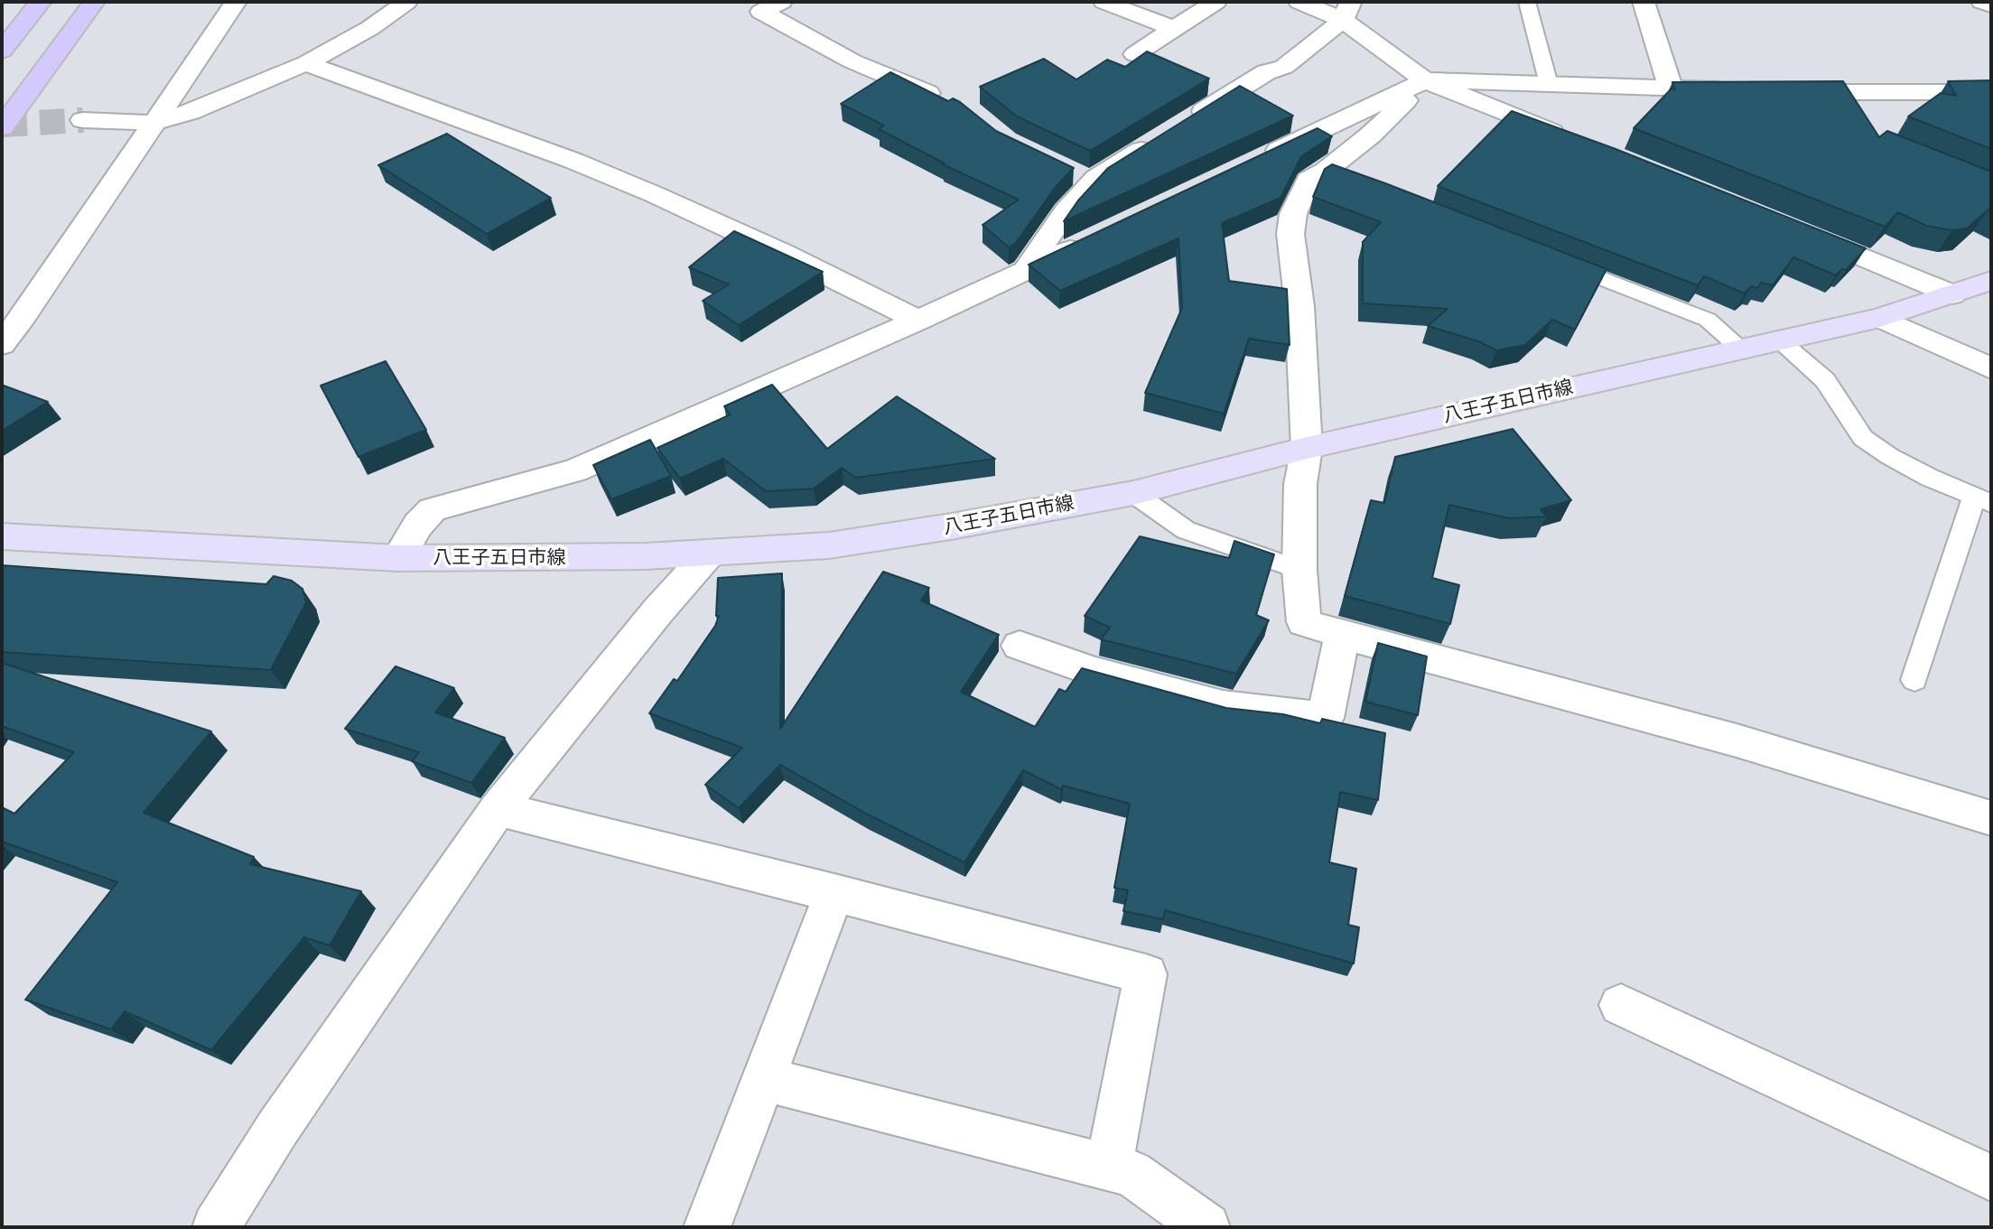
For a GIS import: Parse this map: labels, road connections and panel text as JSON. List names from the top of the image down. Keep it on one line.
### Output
{"streets":{"main road":["八王子五日市線"]}}
